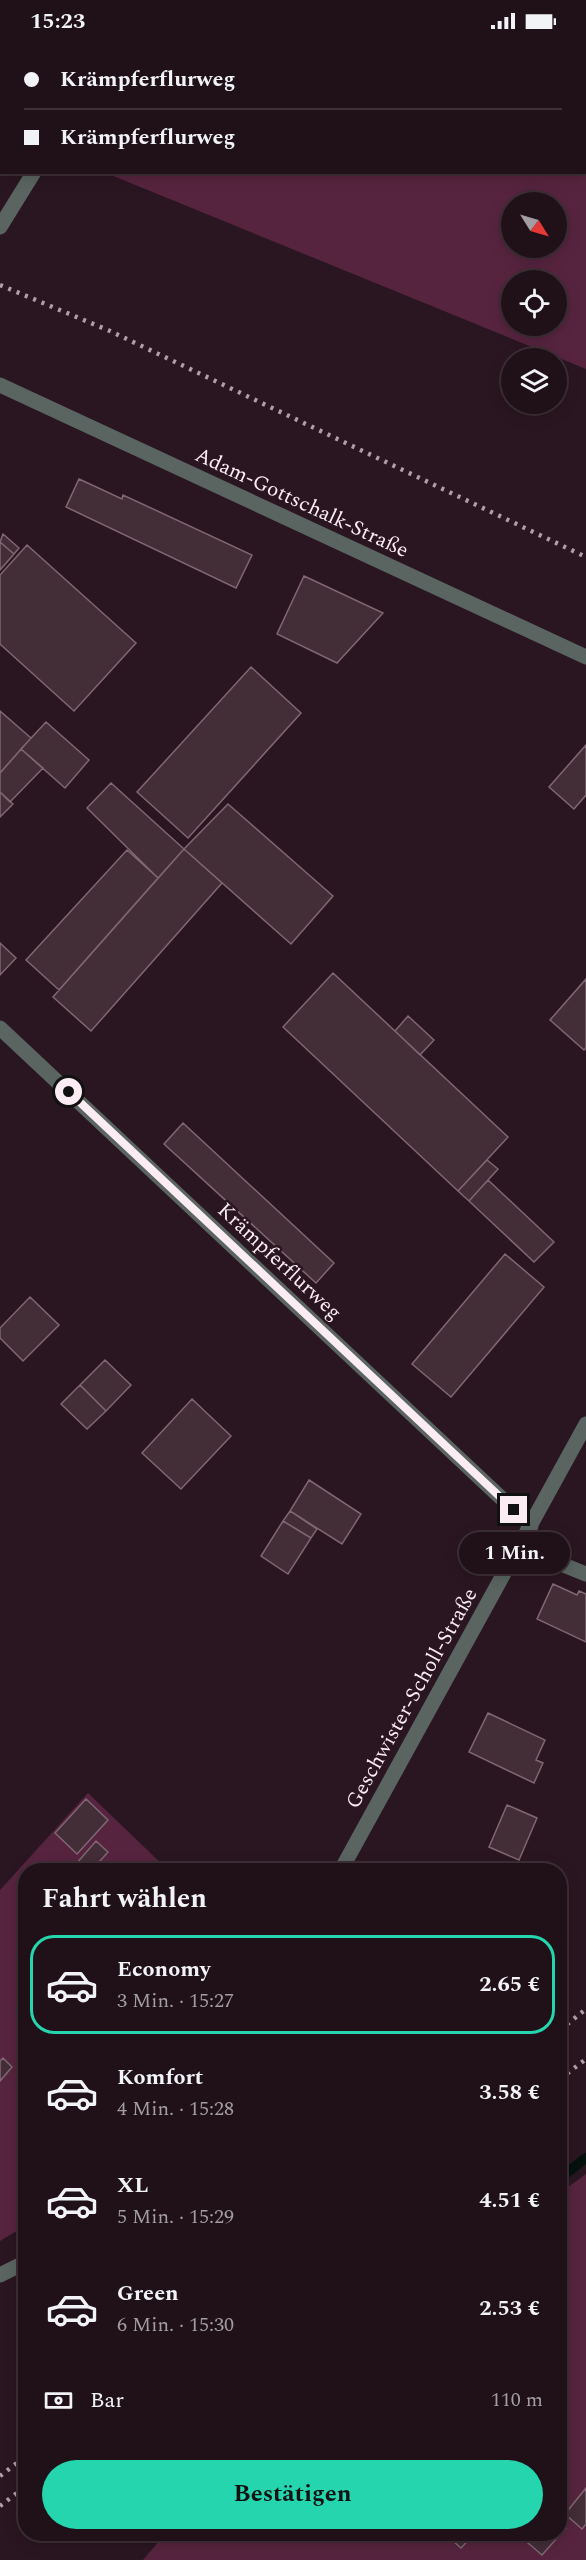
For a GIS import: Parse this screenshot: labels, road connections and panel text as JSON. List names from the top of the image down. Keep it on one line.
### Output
{"streets":{"street":["Adam-Gottschalk-Straße","Krämpferflurweg","Geschwister-Scholl-Straße"]},"crossings":[["Krämpferflurweg","Geschwister-Scholl-Straße"]],"north":"bottom right","page":{"status":"15:23","banner":["Krämpferflurweg","Krämpferflurweg"],"bubble":"1 Min.","heading":"Fahrt wählen","list":[{"name":"Economy","note":"3 Min. · 15:27","value":"2.65 €"},{"name":"Komfort","note":"4 Min. · 15:28","value":"3.58 €"},{"name":"XL","note":"5 Min. · 15:29","value":"4.51 €"},{"name":"Green","note":"6 Min. · 15:30","value":"2.53 €"}],"pay":["Bar","110 m"],"buttons":"Bestätigen"}}
